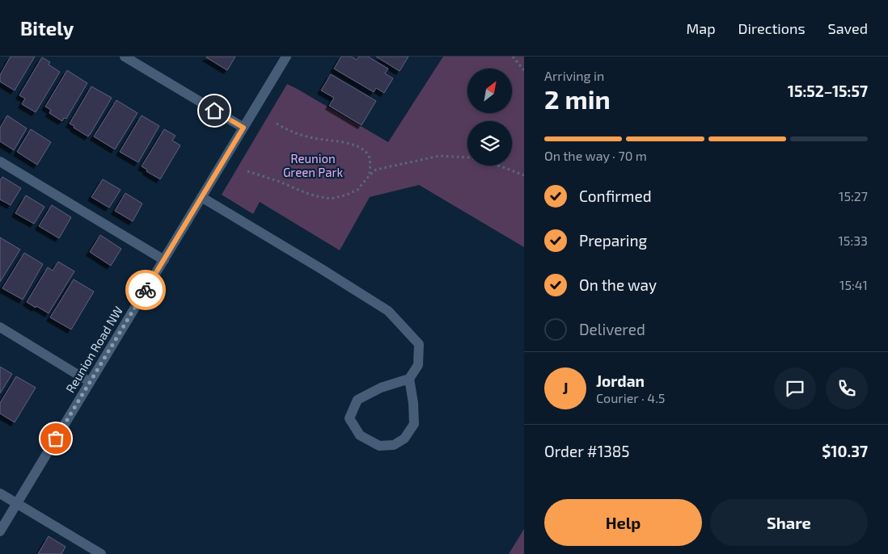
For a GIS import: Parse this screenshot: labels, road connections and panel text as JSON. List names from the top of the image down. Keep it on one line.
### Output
{"streets":{"street":["Reunion Road NW"]},"parks":["Reunion Green Park"],"north":"top right","page":{"header":"Bitely","nav":["Map","Directions","Saved"],"heading":["2 min","Arriving in","15:52–15:57"],"panel":["Jordan","Courier · 4.5","Order #1385","$10.37"],"bar":"On the way · 70 m","list":[["Confirmed","15:27"],["Preparing","15:33"],["On the way","15:41"],"Delivered"],"round":"J","buttons":["Help","Share"]}}
